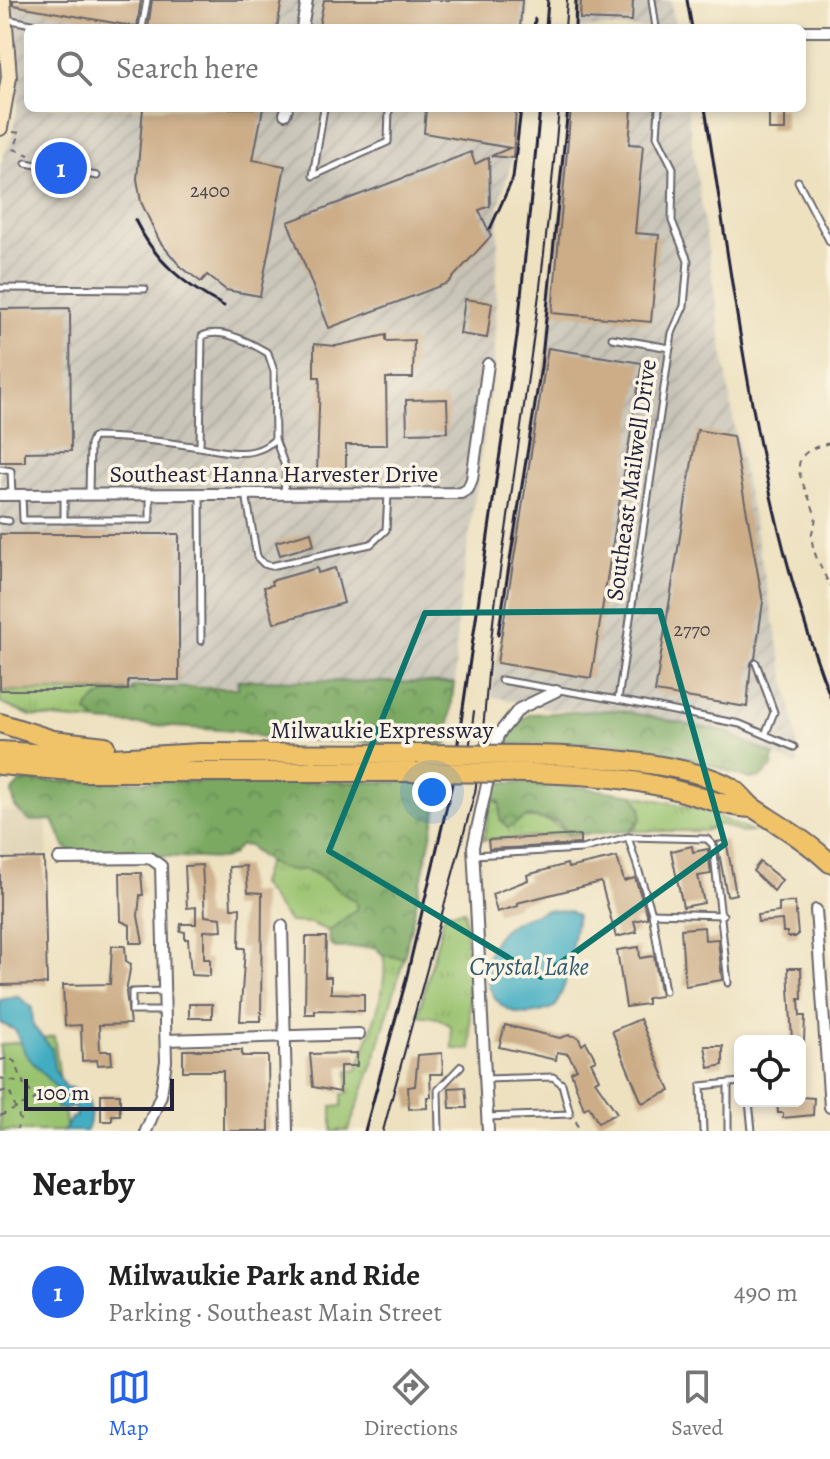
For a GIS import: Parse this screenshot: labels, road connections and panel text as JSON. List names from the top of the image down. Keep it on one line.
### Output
{"streets":{"highway":["Milwaukie Expressway"],"street":["Southeast Hanna Harvester Drive"],"lane":["Southeast Mailwell Drive"]},"water":["Crystal Lake"],"house_numbers":["2400","2770"],"scale_bar":"100 m","page":{"search":"Search here","pins":"1","scale":"100 m","heading":"Nearby","list":[{"mark":"1","name":"Milwaukie Park and Ride","note":"Parking · Southeast Main Street","value":"490 m"}],"nav":["Map","Directions","Saved"]}}
